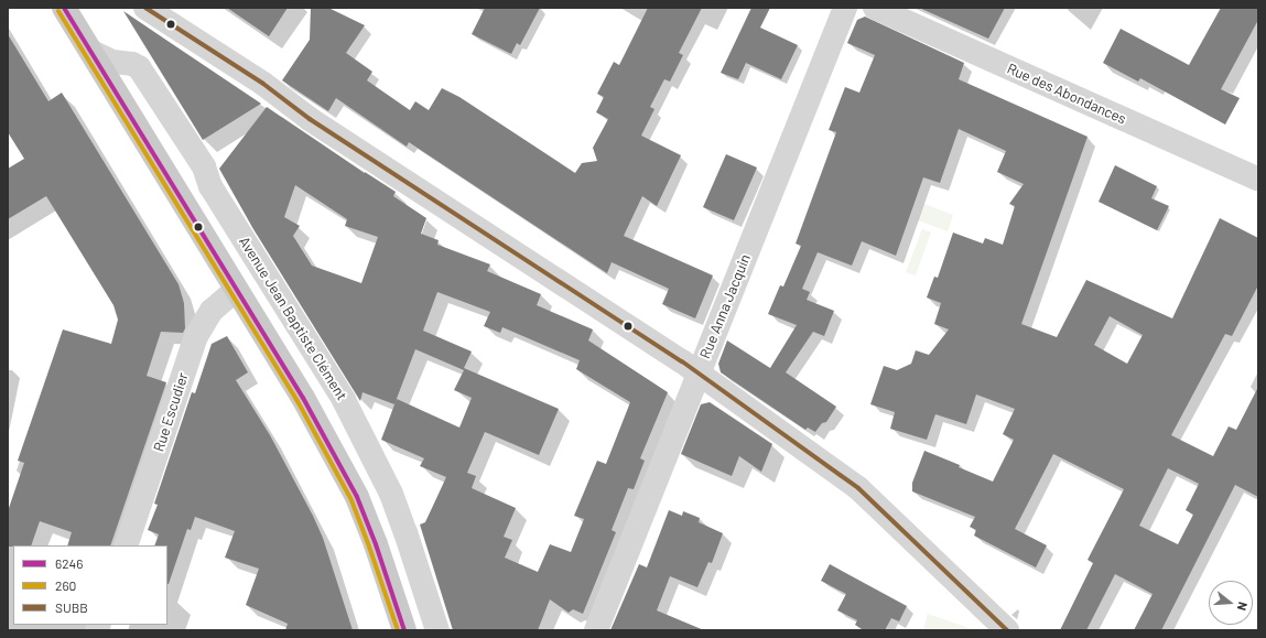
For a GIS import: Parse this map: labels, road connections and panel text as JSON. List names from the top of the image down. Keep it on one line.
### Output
{"streets":{"street":["Rue des Abondances","Rue Anna Jacquin","Avenue Jean Baptiste Clément","Rue Escudier"]},"lines":["transit line 6246","transit line SUBB","transit line 260"],"legend":["6246","260","SUBB"],"north":"right"}
